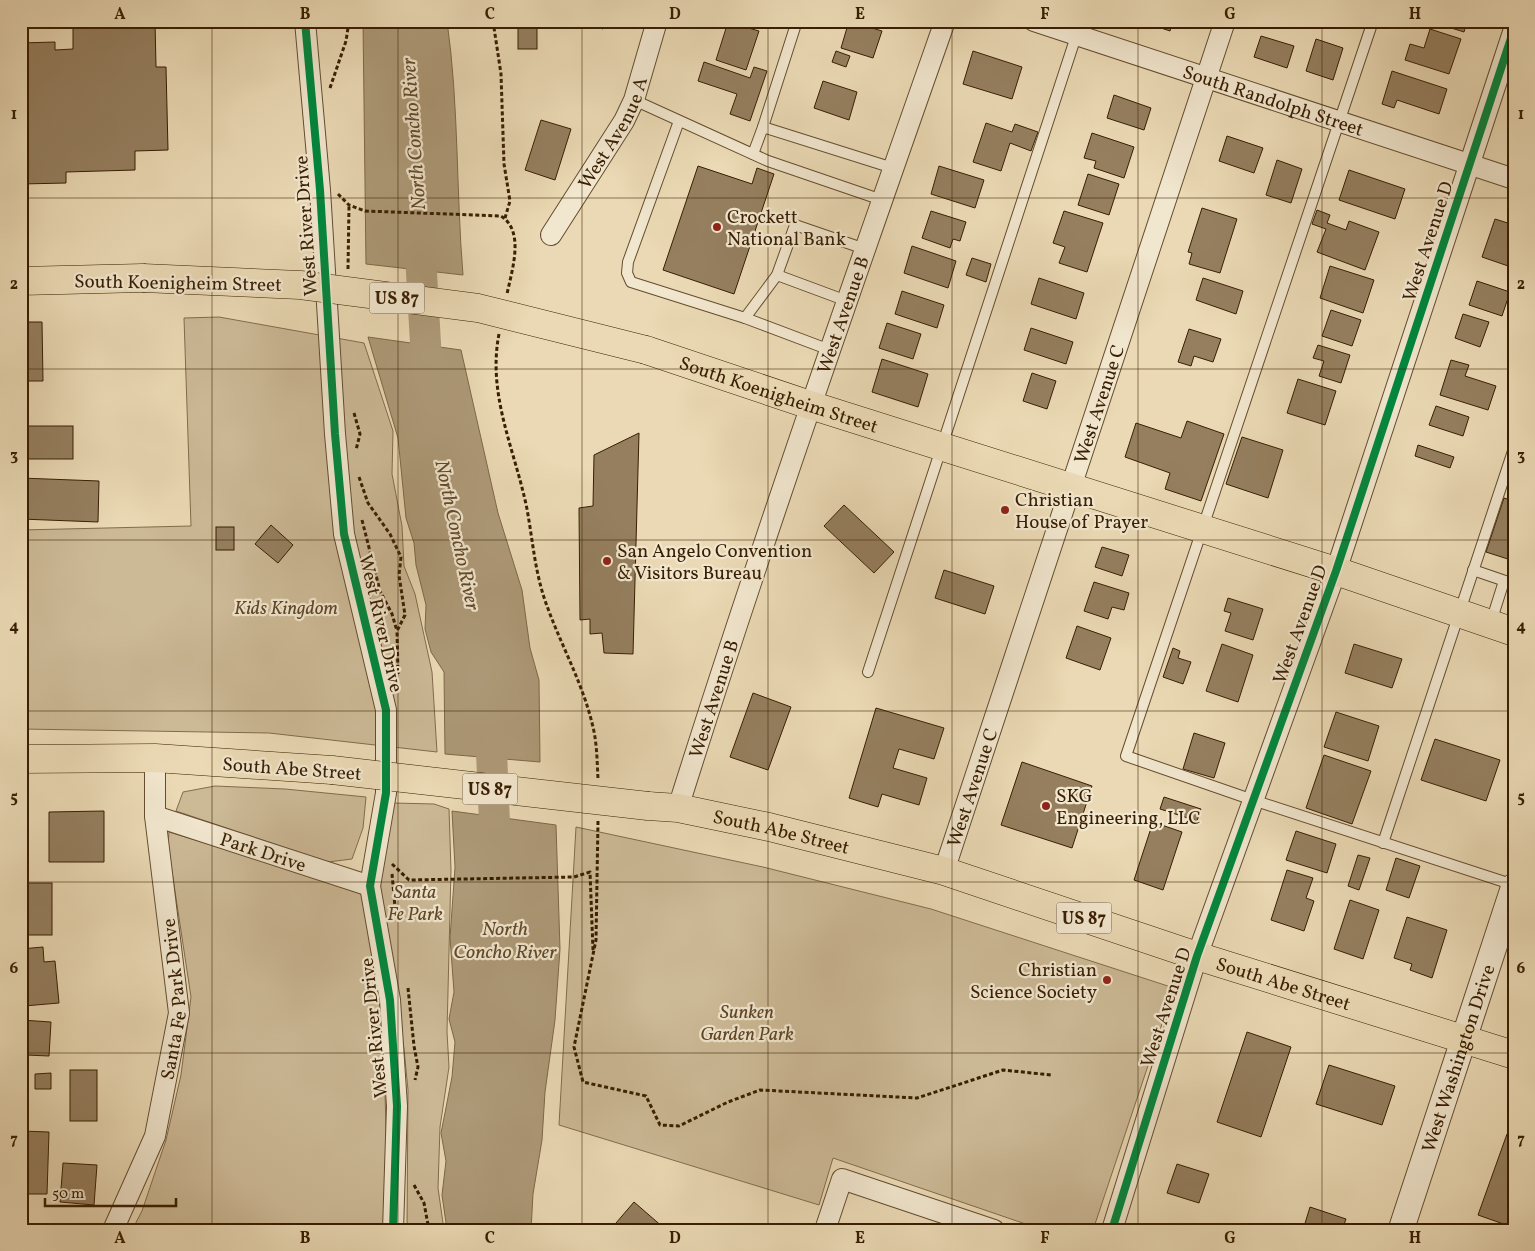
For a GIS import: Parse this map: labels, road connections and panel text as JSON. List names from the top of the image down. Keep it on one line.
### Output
{"streets":{"main road":["South Koenigheim Street","US 87","South Abe Street"],"street":["South Randolph Street","West Avenue A","West River Drive","West Avenue D","West Avenue B","West Avenue C","Park Drive","Santa Fe Park Drive","West Washington Drive"]},"crossings":[["South Randolph Street","West Avenue D"],["South Randolph Street","West Avenue C"],["West River Drive","Park Drive"],["West Avenue D","South Koenigheim Street"],["West Avenue D","South Abe Street"],["South Koenigheim Street","West Avenue B"],["South Koenigheim Street","West Avenue C"],["West Avenue B","South Abe Street"],["West Avenue C","South Abe Street"],["South Abe Street","Santa Fe Park Drive"],["South Abe Street","West Washington Drive"],["Park Drive","Santa Fe Park Drive"]],"water":["North Concho River"],"parks":["Kids Kingdom","Santa Fe Park","Sunken Garden Park"],"places":["Crockett National Bank","Christian House of Prayer","San Angelo Convention & Visitors Bureau","SKG Engineering, LLC","Christian Science Society"],"scale_bar":"50 m","grid":{"columns":["A","B","C","D","E","F","G","H"],"rows":["1","2","3","4","5","6","7"]}}
